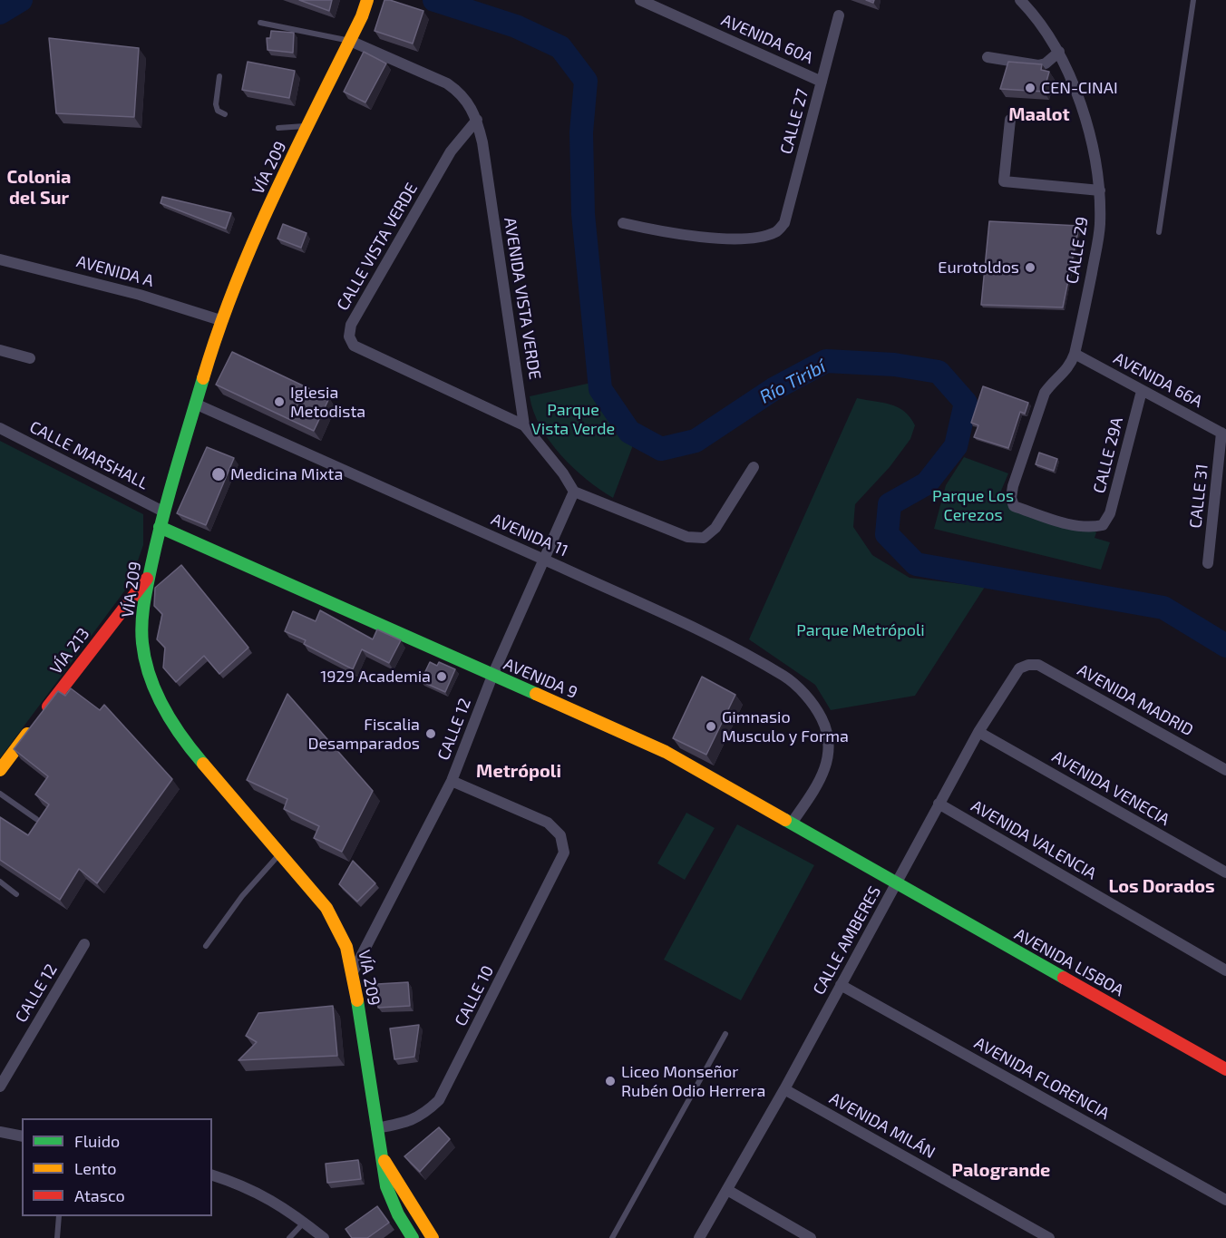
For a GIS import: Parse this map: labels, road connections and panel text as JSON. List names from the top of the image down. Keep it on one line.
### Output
{"streets":{"main road":["VÍA 209","VÍA 213","AVENIDA 9","AVENIDA LISBOA"],"street":["AVENIDA 60A","CALLE 27","CALLE VISTA VERDE","CALLE 29","AVENIDA A","AVENIDA VISTA VERDE","AVENIDA 66A","CALLE MARSHALL","CALLE 29A","CALLE 31","AVENIDA 11","AVENIDA MADRID","CALLE 12","AVENIDA VENECIA","AVENIDA VALENCIA","CALLE AMBERES","CALLE 10","AVENIDA FLORENCIA","AVENIDA MILÁN"]},"crossings":[["AVENIDA 60A","CALLE 27"],["VÍA 209","AVENIDA A"],["VÍA 209","AVENIDA VISTA VERDE"],["VÍA 209","CALLE MARSHALL"],["VÍA 209","AVENIDA 11"],["VÍA 209","VÍA 213"],["VÍA 209","AVENIDA 9"],["VÍA 209","CALLE 12"],["VÍA 209","CALLE 10"],["CALLE VISTA VERDE","AVENIDA VISTA VERDE"],["CALLE 29","AVENIDA 66A"],["CALLE 29","CALLE 29A"],["AVENIDA 66A","CALLE 29A"],["AVENIDA 66A","CALLE 31"],["AVENIDA 11","AVENIDA 9"],["AVENIDA 11","CALLE 12"],["AVENIDA 9","CALLE 12"],["AVENIDA 9","CALLE AMBERES"],["AVENIDA 9","AVENIDA LISBOA"],["AVENIDA MADRID","CALLE AMBERES"],["CALLE 12","CALLE 10"],["AVENIDA VENECIA","CALLE AMBERES"],["AVENIDA VALENCIA","CALLE AMBERES"],["CALLE AMBERES","AVENIDA LISBOA"],["CALLE AMBERES","AVENIDA FLORENCIA"],["CALLE AMBERES","AVENIDA MILÁN"]],"districts":["Maalot","Colonia del Sur","Metrópoli","Los Dorados","Palogrande"],"water":["Río Tiribí"],"parks":["Parque Vista Verde","Parque Los Cerezos","Parque Metrópoli"],"places":["CEN-CINAI","Eurotoldos","Iglesia Metodista","Medicina Mixta","1929 Academia","Gimnasio Musculo y Forma","Fiscalia Desamparados","Liceo Monseñor Rubén Odio Herrera"],"legend":["Fluido","Lento","Atasco"]}
